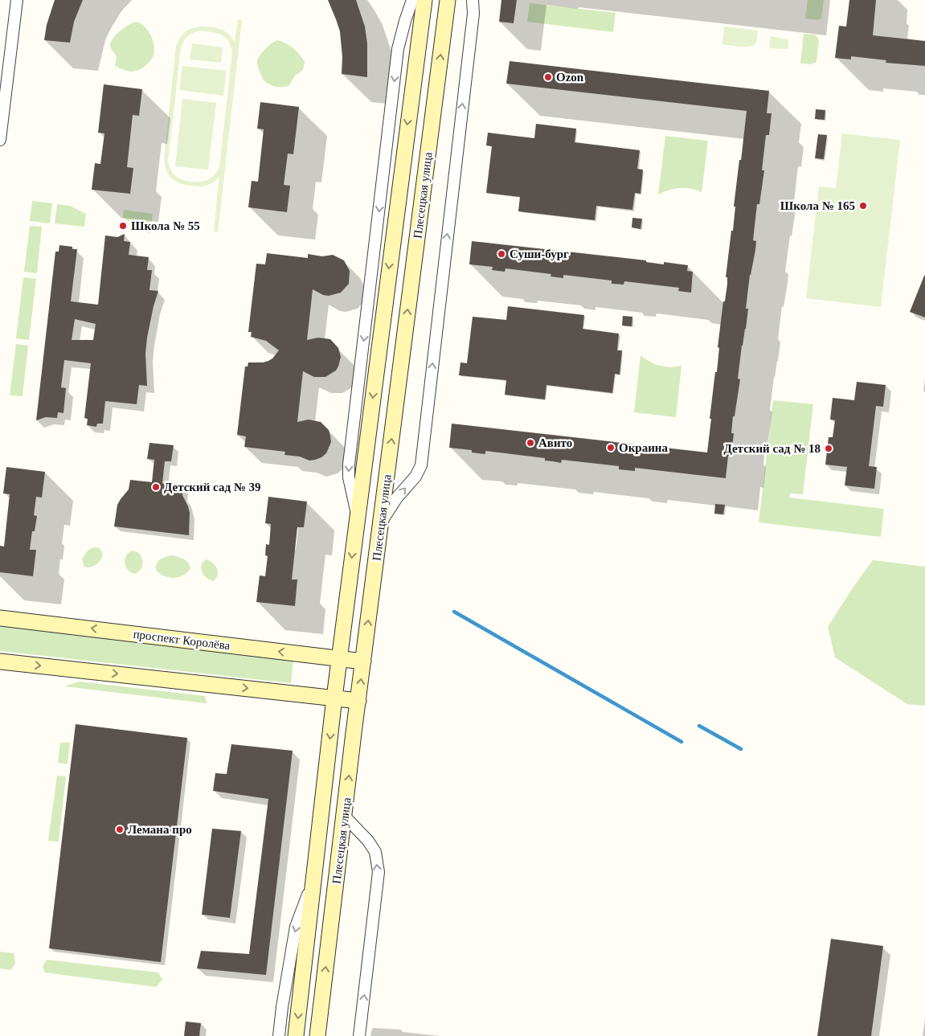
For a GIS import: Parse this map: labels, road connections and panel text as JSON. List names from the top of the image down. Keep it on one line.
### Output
{"streets":{"main road":["Плесецкая улица","проспект Королёва"]},"crossings":[["Плесецкая улица","проспект Королёва"]],"places":["Ozon","Школа № 165","Школа № 55","Суши-бург","Авито","Окраина","Детский сад № 18","Детский сад № 39","Лемана про"]}
